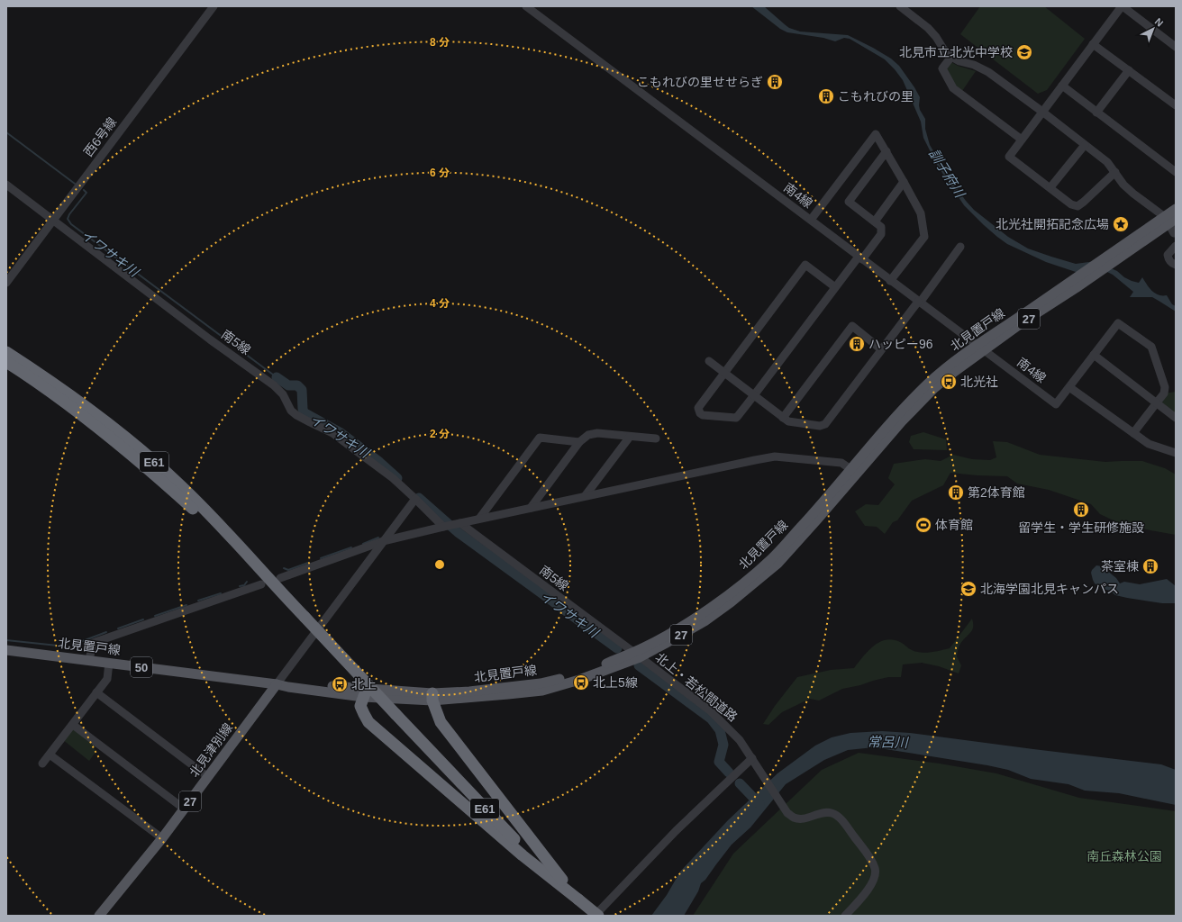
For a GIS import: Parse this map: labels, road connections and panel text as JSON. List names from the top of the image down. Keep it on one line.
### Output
{"streets":{"highway":["E61"],"main road":["27","北見置戸線","50","北見津別線"],"street":["西6号線","南4線","南5線","北上・若松間道路"]},"crossings":[["西6号線","南5線"],["南4線","北見置戸線"],["北見置戸線","南5線"],["北見置戸線","北上・若松間道路"],["北見置戸線","北見津別線"],["南5線","北上・若松間道路"]],"water":["訓子府川","イワサキ川","常呂川"],"parks":["南丘森林公園"],"places":{"school or university":["北見市立北光中学校","北海学園北見キャンパス"],"building":["こもれびの里せせらぎ","こもれびの里","ハッピー96","第2体育館","留学生・学生研修施設","茶室棟"],"place":["北光社開拓記念広場"],"bus stop":["北光社","北上5線","北上"],"sports":["体育館"]},"north":"top right","rings":["8 分","6 分","4 分","2 分"]}
